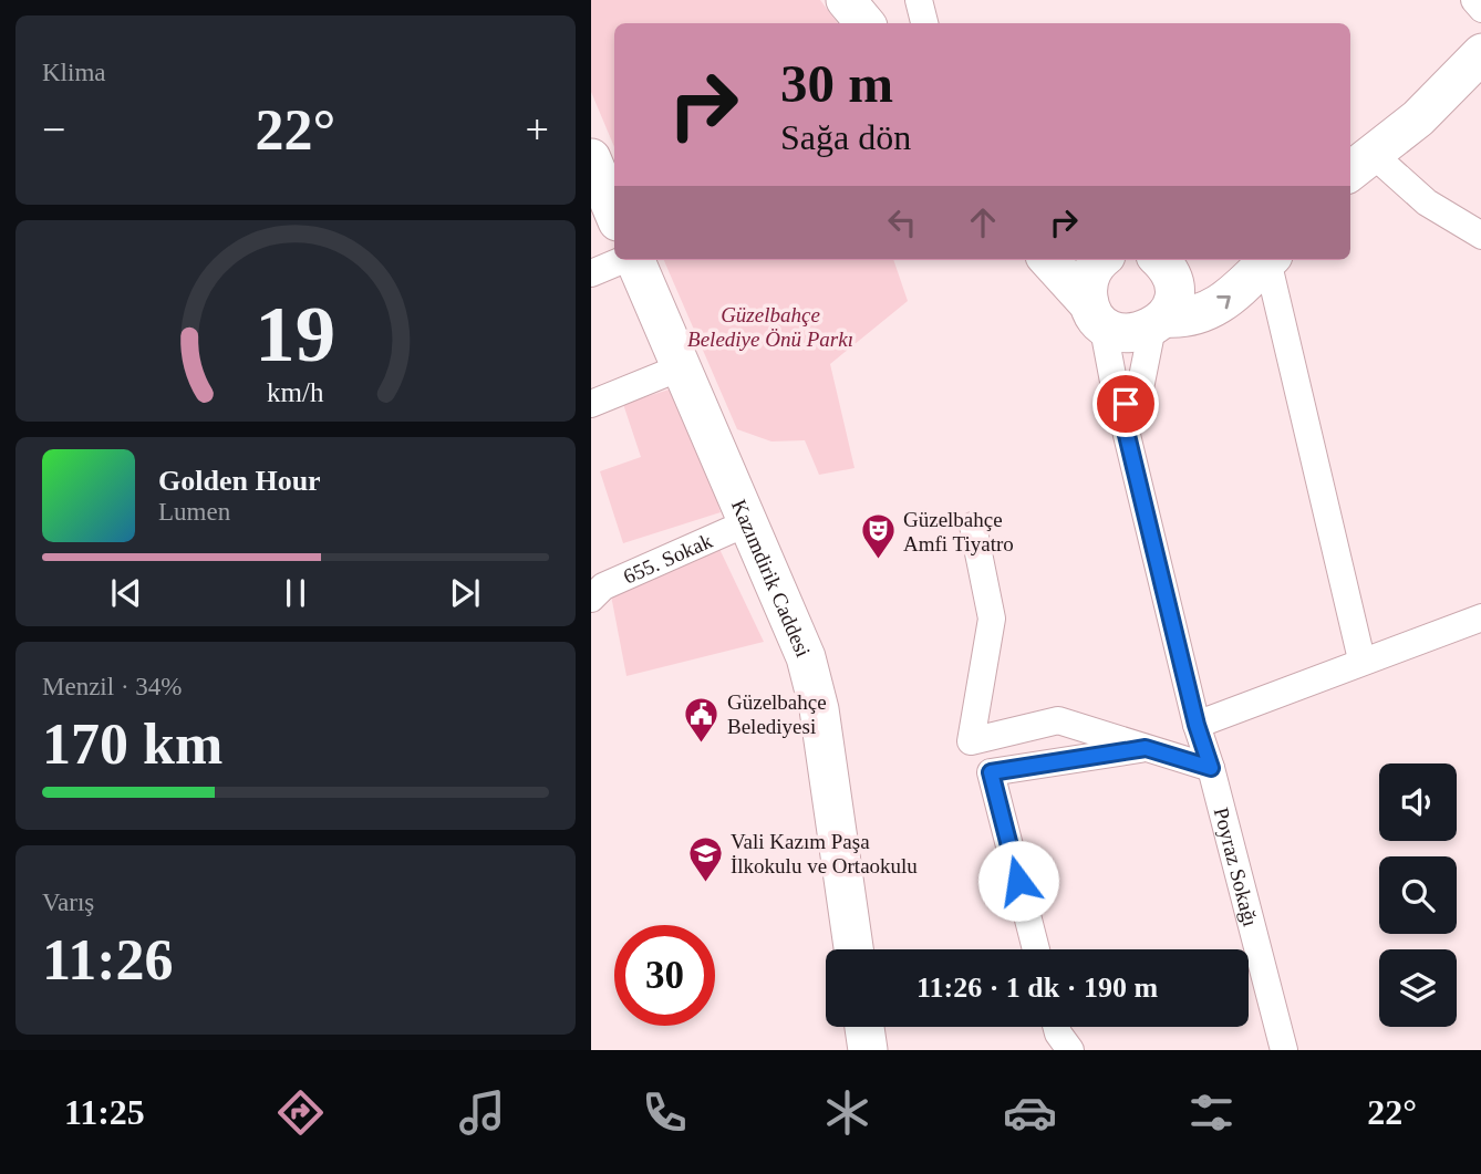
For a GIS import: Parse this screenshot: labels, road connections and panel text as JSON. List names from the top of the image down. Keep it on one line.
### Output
{"streets":{"main road":["Kazımdirik Caddesi"],"street":["655. Sokak","Poyraz Sokağı"]},"crossings":[["655. Sokak","Kazımdirik Caddesi"]],"parks":["Güzelbahçe Belediye Önü Parkı"],"places":{"theatre":["Güzelbahçe Amfi Tiyatro"],"public building":["Güzelbahçe Belediyesi"],"school or university":["Vali Kazım Paşa İlkokulu ve Ortaokulu"]},"page":{"tile":["Klima",["Menzil · 34%","170 km"],["Varış","11:26"]],"turn":["30 m","Sağa dön"],"heat":["−","22°","+"],"song":["Golden Hour","Lumen"],"limit":"30","trip":"11:26 · 1 dk · 190 m","tabs":["11:25","22°"],"gauge":["19","km/h"]}}
